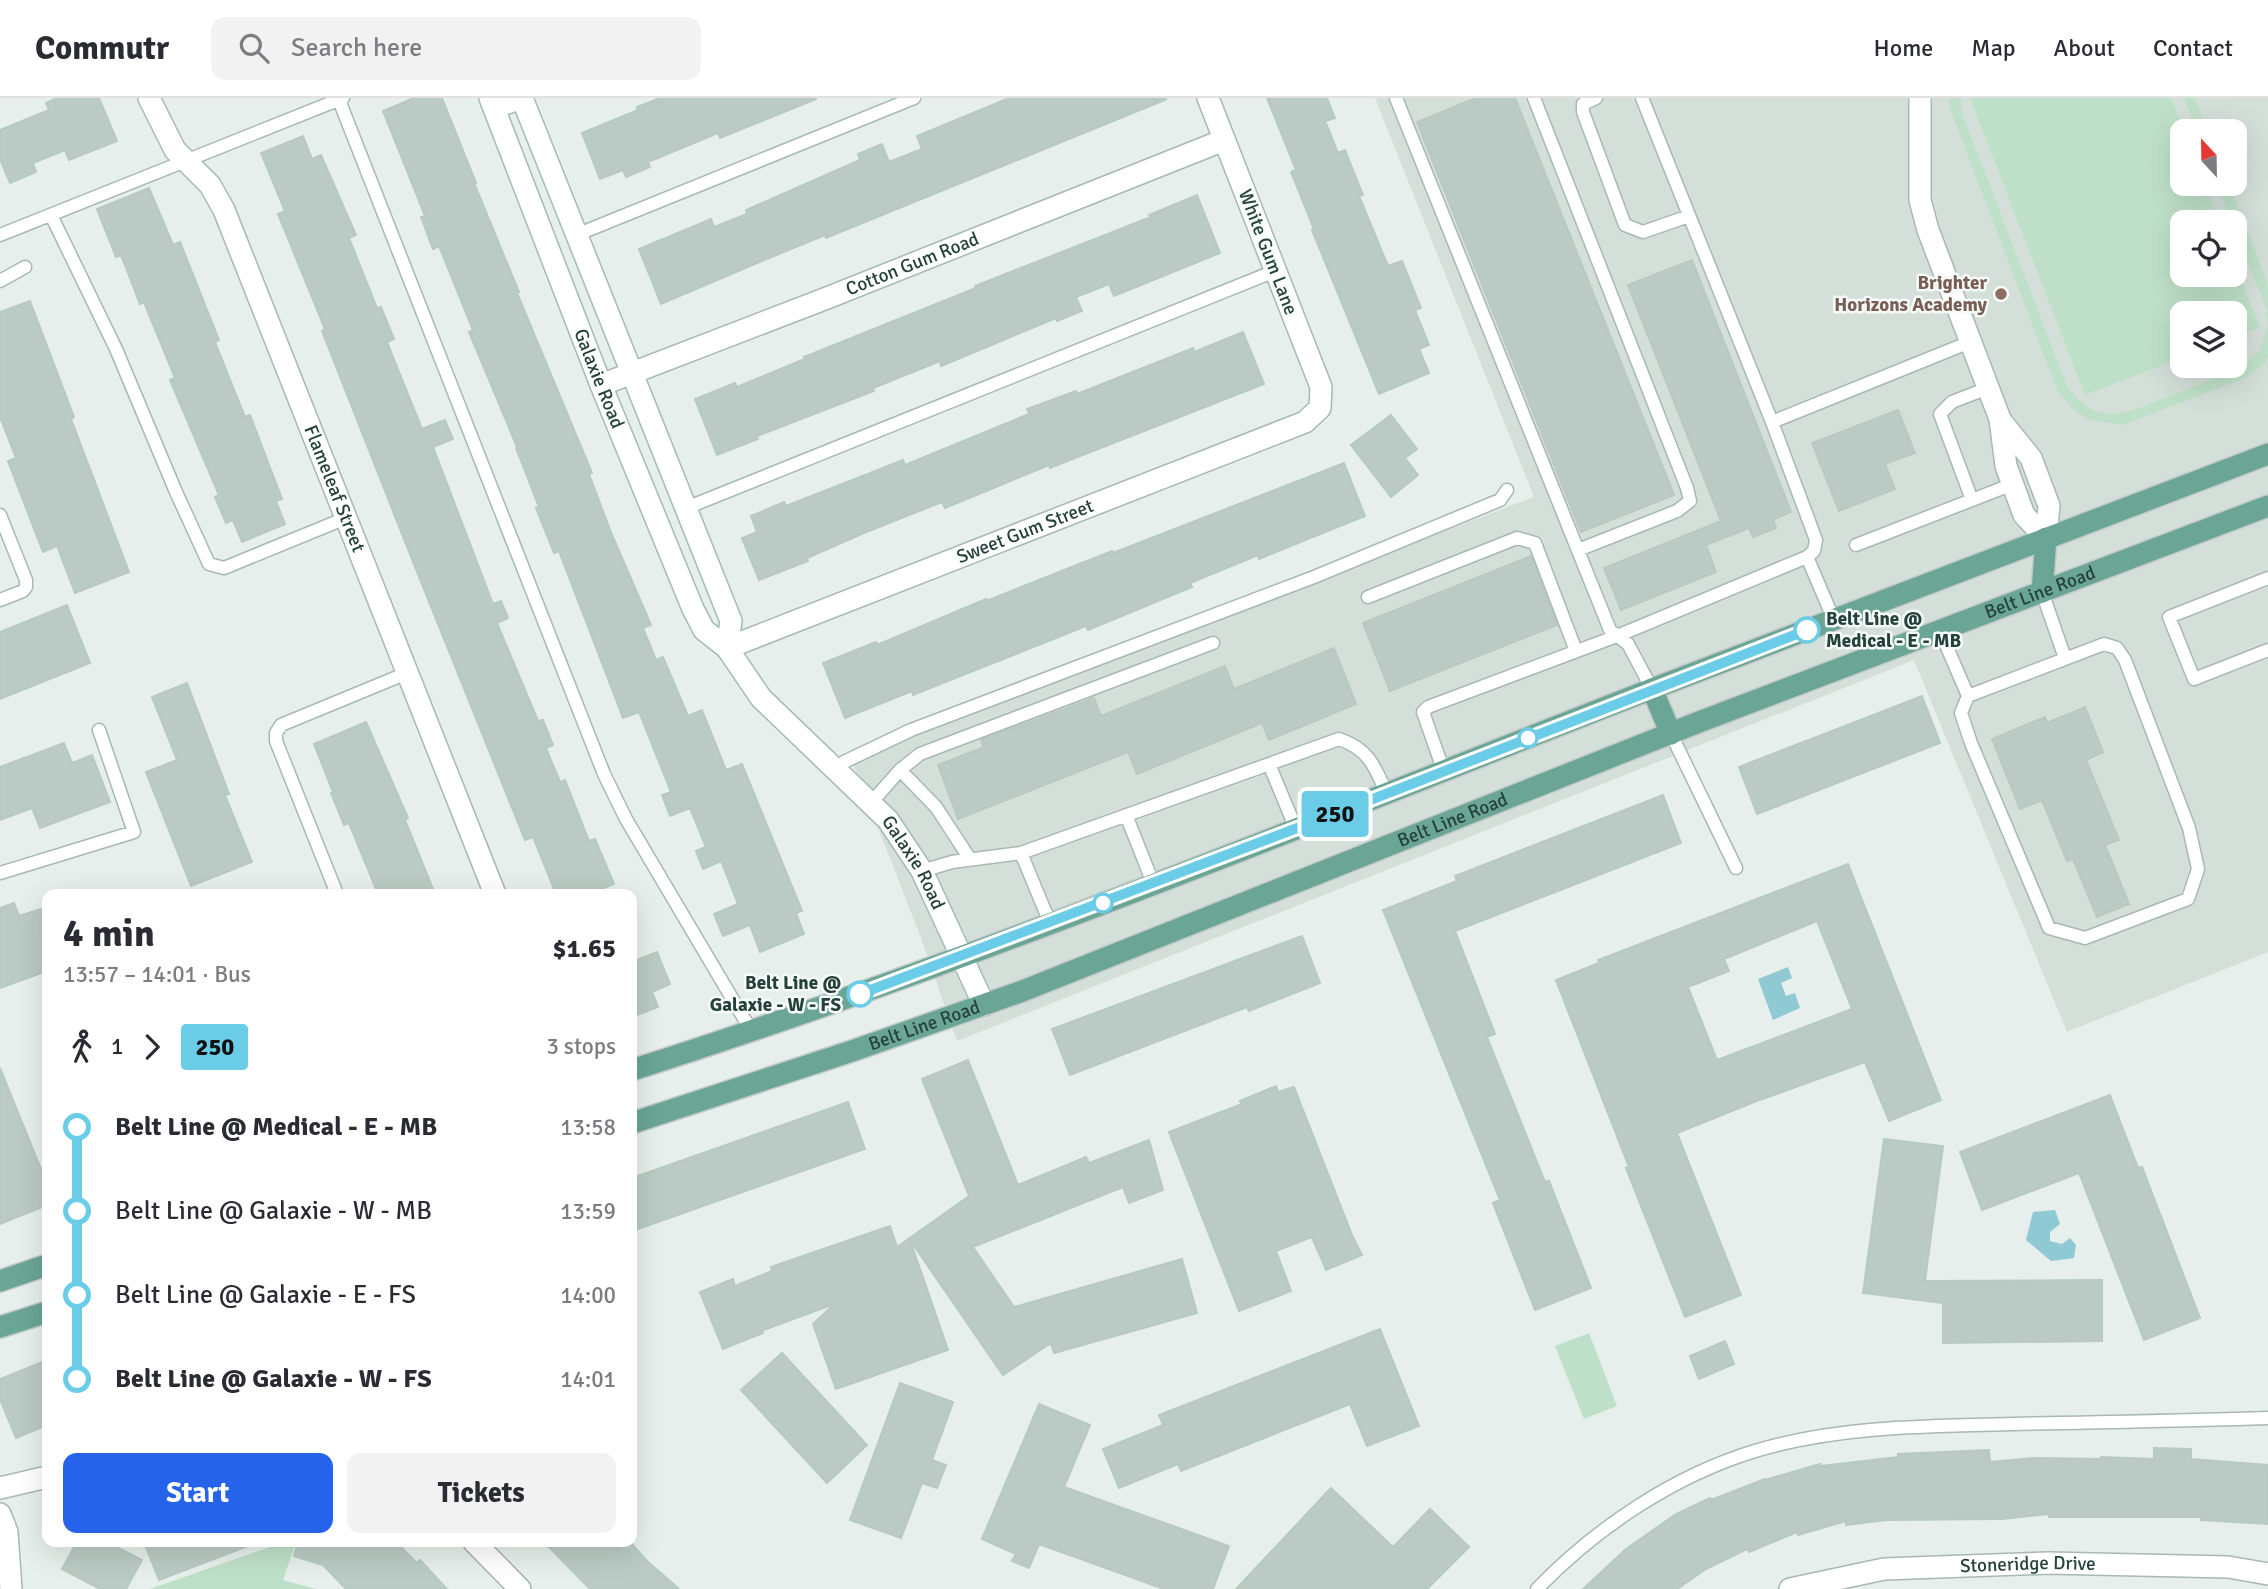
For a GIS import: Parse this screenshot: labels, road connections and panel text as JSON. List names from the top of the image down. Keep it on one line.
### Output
{"streets":{"main road":["Belt Line Road"],"street":["White Gum Lane","Cotton Gum Road","Galaxie Road","Flameleaf Street","Sweet Gum Street","Stoneridge Drive"]},"crossings":[["White Gum Lane","Cotton Gum Road"],["White Gum Lane","Sweet Gum Street"],["Cotton Gum Road","Galaxie Road"],["Galaxie Road","Sweet Gum Street"],["Galaxie Road","Belt Line Road"]],"places":["Brighter Horizons Academy","Belt Line @ Medical - E - MB","Belt Line @ Galaxie - W - FS"],"lines":["bus line 250"],"north":"top","page":{"header":"Commutr","search":"Search here","nav":["Home","Map","About","Contact"],"on_map":"250","heading":["4 min","13:57 – 14:01 · Bus","$1.65"],"legs":["1","250","3 stops"],"list":[{"name":"Belt Line @ Medical - E - MB","value":"13:58"},{"name":"Belt Line @ Galaxie - W - MB","value":"13:59"},{"name":"Belt Line @ Galaxie - E - FS","value":"14:00"},{"name":"Belt Line @ Galaxie - W - FS","value":"14:01"}],"buttons":["Start","Tickets"]}}
